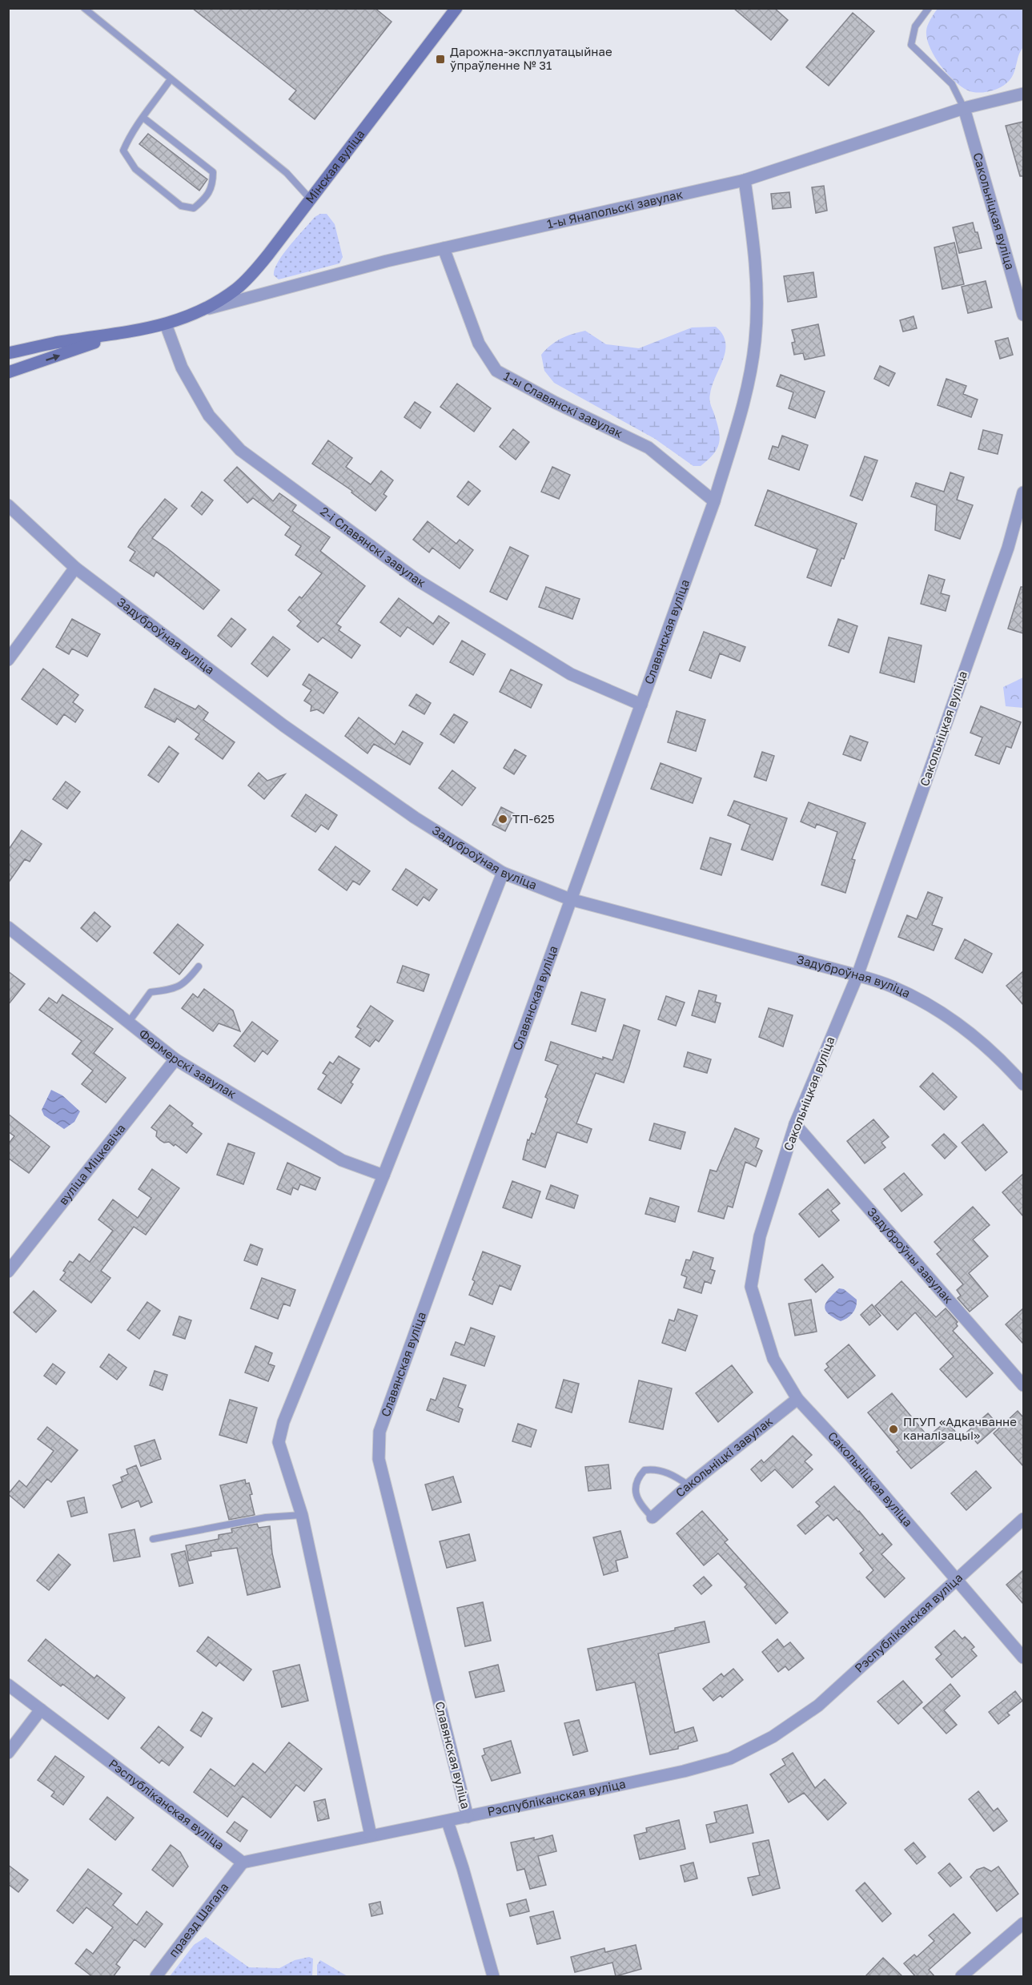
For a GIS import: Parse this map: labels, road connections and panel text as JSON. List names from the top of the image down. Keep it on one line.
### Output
{"streets":{"main road":["Мінская вуліца"],"street":["1-ы Янапольскі завулак","Сакольніцкая вуліца","1-ы Славянскі завулак","2-і Славянскі завулак","Славянская вуліца","Задуброўная вуліца","Фермерскі завулак","вуліца Міцкевіча","Задуброўны завулак","Сакольніцкі завулак","Рэспубліканская вуліца","праезд Шагала"]},"crossings":[["Мінская вуліца","1-ы Янапольскі завулак"],["Мінская вуліца","2-і Славянскі завулак"],["1-ы Янапольскі завулак","Сакольніцкая вуліца"],["1-ы Янапольскі завулак","1-ы Славянскі завулак"],["1-ы Янапольскі завулак","Славянская вуліца"],["Сакольніцкая вуліца","Задуброўная вуліца"],["Сакольніцкая вуліца","Задуброўны завулак"],["Сакольніцкая вуліца","Сакольніцкі завулак"],["Сакольніцкая вуліца","Рэспубліканская вуліца"],["1-ы Славянскі завулак","Славянская вуліца"],["2-і Славянскі завулак","Славянская вуліца"],["Славянская вуліца","Задуброўная вуліца"],["Славянская вуліца","Рэспубліканская вуліца"],["Фермерскі завулак","вуліца Міцкевіча"],["Рэспубліканская вуліца","праезд Шагала"]],"places":{"transit":["Дарожна-эксплуатацыйнае ўпраўленне № 31"],"other":["ТП-625","ПГУП «Адкачванне каналізацыі»"]}}
